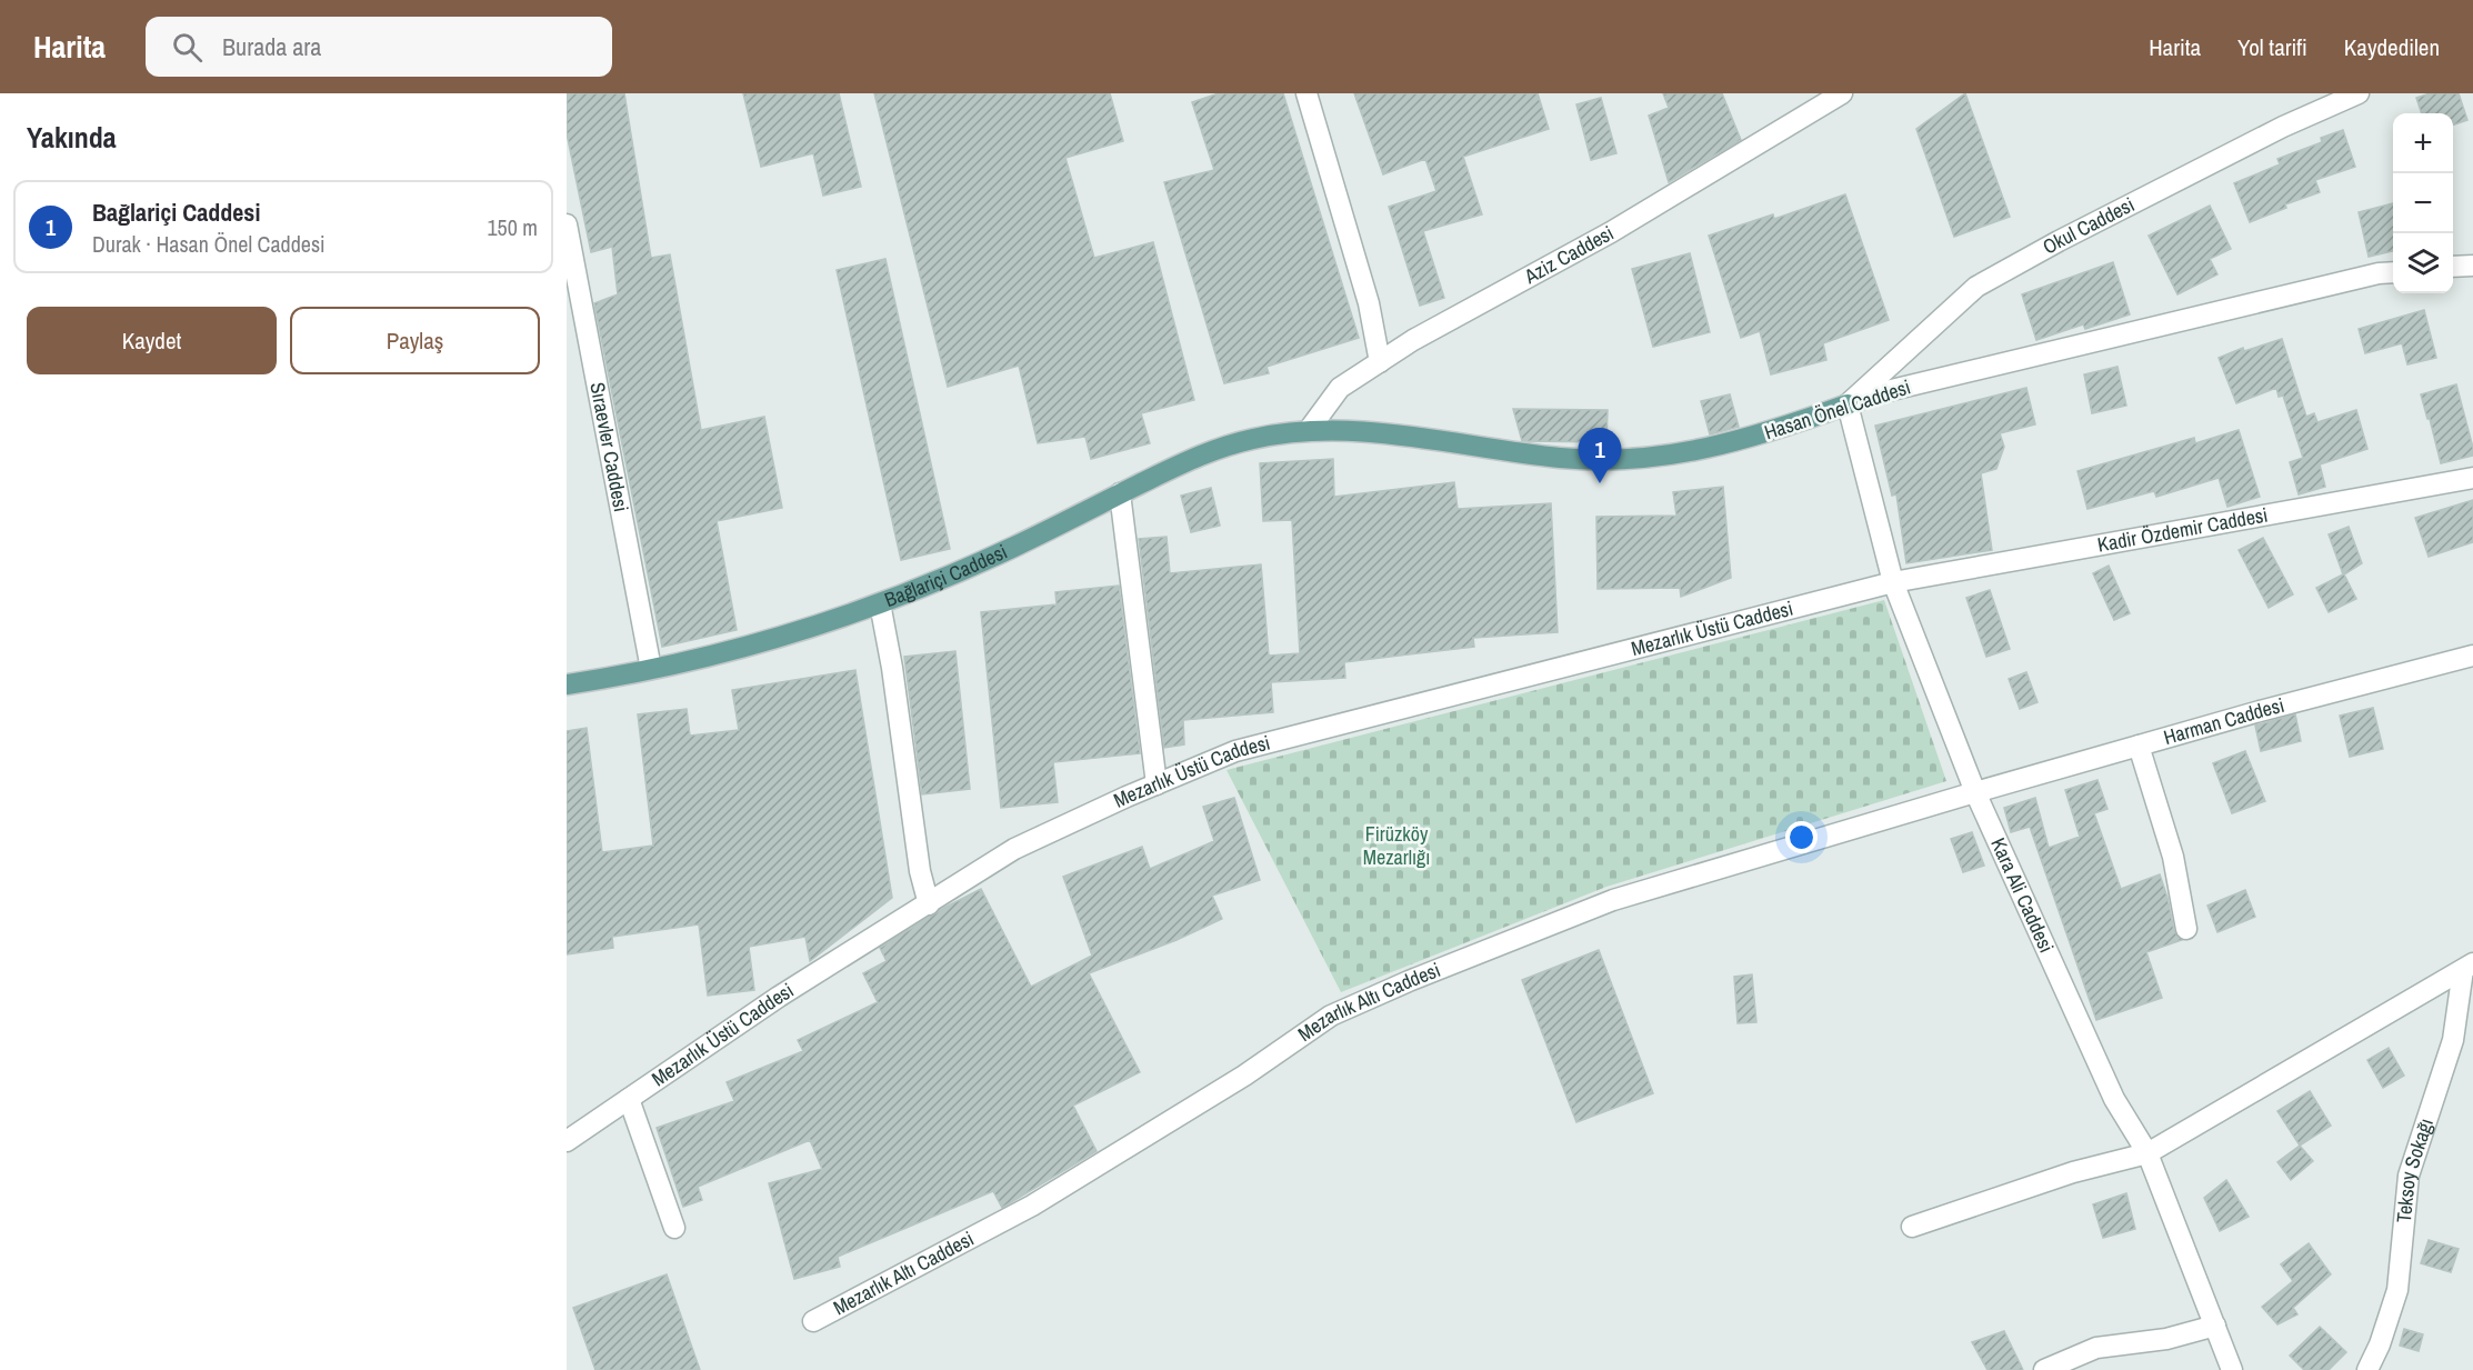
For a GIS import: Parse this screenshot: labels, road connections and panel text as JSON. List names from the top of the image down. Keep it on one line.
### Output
{"streets":{"main road":["Hasan Önel Caddesi","Bağlariçi Caddesi"],"street":["Okul Caddesi","Aziz Caddesi","Sıraevler Caddesi","Kadir Özdemir Caddesi","Mezarlık Üstü Caddesi","Harman Caddesi","Kara Ali Caddesi","Mezarlık Altı Caddesi","Teksoy Sokağı"]},"crossings":[["Okul Caddesi","Hasan Önel Caddesi"],["Okul Caddesi","Kara Ali Caddesi"],["Aziz Caddesi","Hasan Önel Caddesi"],["Aziz Caddesi","Bağlariçi Caddesi"],["Hasan Önel Caddesi","Bağlariçi Caddesi"],["Hasan Önel Caddesi","Kara Ali Caddesi"],["Sıraevler Caddesi","Bağlariçi Caddesi"],["Kadir Özdemir Caddesi","Mezarlık Üstü Caddesi"],["Kadir Özdemir Caddesi","Kara Ali Caddesi"],["Mezarlık Üstü Caddesi","Kara Ali Caddesi"],["Harman Caddesi","Kara Ali Caddesi"],["Harman Caddesi","Mezarlık Altı Caddesi"],["Kara Ali Caddesi","Mezarlık Altı Caddesi"]],"parks":["Firüzköy Mezarlığı"],"page":{"header":"Harita","search":"Burada ara","nav":["Harita","Yol tarifi","Kaydedilen"],"heading":"Yakında","map_buttons":["+","−"],"list":[{"mark":"1","name":"Bağlariçi Caddesi","note":"Durak · Hasan Önel Caddesi","value":"150 m"}],"buttons":["Kaydet","Paylaş"],"pins":"1"}}
